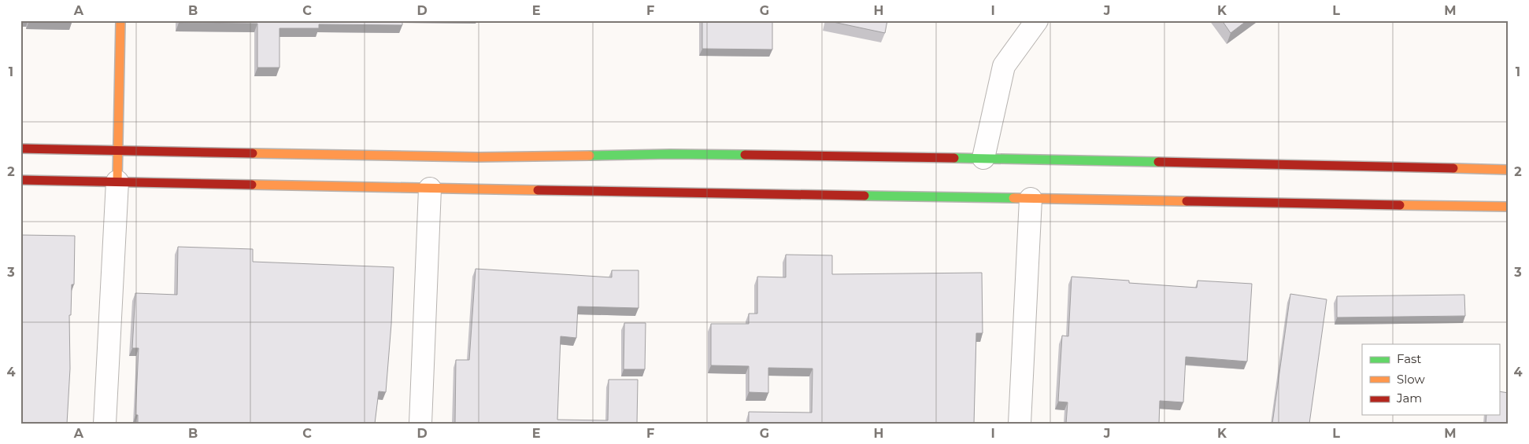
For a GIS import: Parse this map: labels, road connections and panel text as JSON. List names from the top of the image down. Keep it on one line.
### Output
{"legend":["Fast","Slow","Jam"],"grid":{"columns":["A","B","C","D","E","F","G","H","I","J","K","L","M"],"rows":["1","2","3","4"]}}
